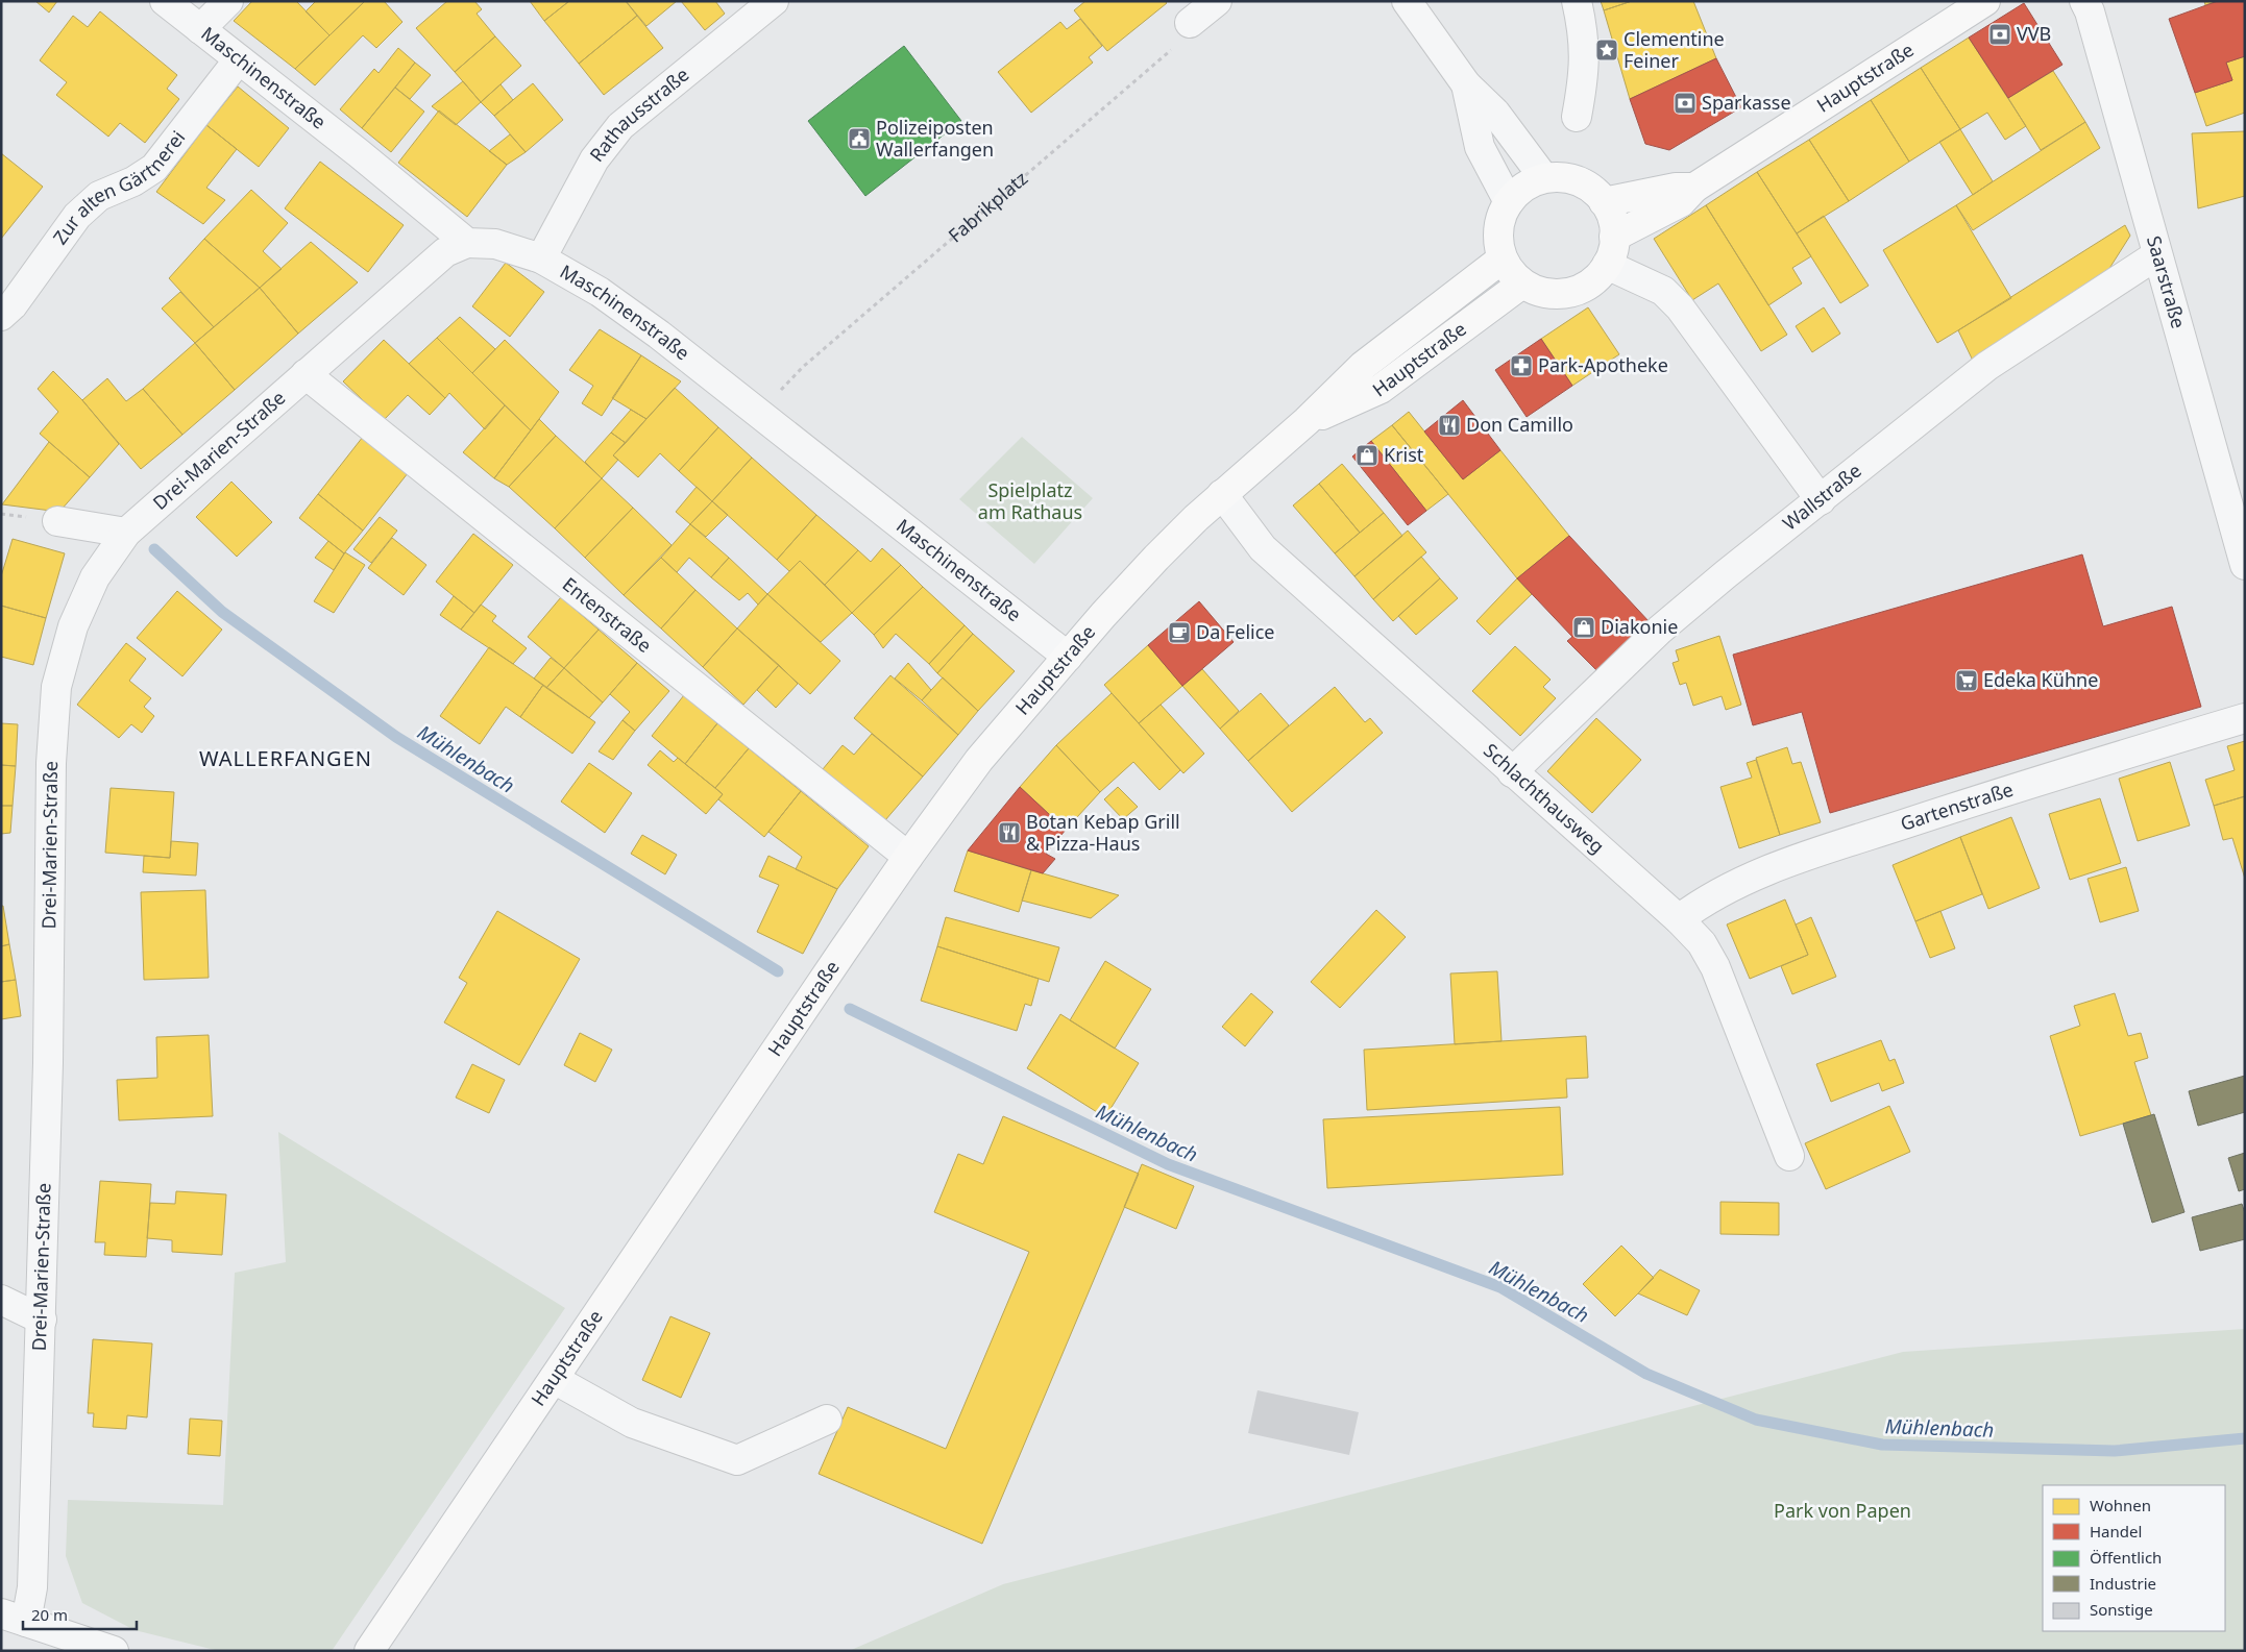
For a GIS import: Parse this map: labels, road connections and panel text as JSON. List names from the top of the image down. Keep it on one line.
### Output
{"streets":{"main road":["Hauptstraße"],"street":["Maschinenstraße","Rathausstraße","Zur alten Gärtnerei","Saarstraße","Drei-Marien-Straße","Wallstraße","Entenstraße","Schlachthausweg","Gartenstraße"],"path":["Fabrikplatz"]},"crossings":[["Hauptstraße","Maschinenstraße"],["Hauptstraße","Entenstraße"],["Hauptstraße","Schlachthausweg"],["Maschinenstraße","Rathausstraße"],["Maschinenstraße","Zur alten Gärtnerei"],["Maschinenstraße","Fabrikplatz"],["Maschinenstraße","Drei-Marien-Straße"],["Saarstraße","Wallstraße"],["Drei-Marien-Straße","Entenstraße"],["Wallstraße","Schlachthausweg"],["Schlachthausweg","Gartenstraße"]],"districts":["WALLERFANGEN"],"water":["Mühlenbach"],"parks":["Spielplatz am Rathaus","Park von Papen"],"places":{"bank":["VVB","Sparkasse"],"place":["Clementine Feiner"],"public building":["Polizeiposten Wallerfangen"],"pharmacy":["Park-Apotheke"],"restaurant":["Don Camillo","Botan Kebap Grill & Pizza-Haus"],"shop":["Krist","Diakonie"],"cafe":["Da Felice"],"supermarket":["Edeka Kühne"]},"legend":["Wohnen","Handel","Öffentlich","Industrie","Sonstige"],"scale_bar":"20 m"}
